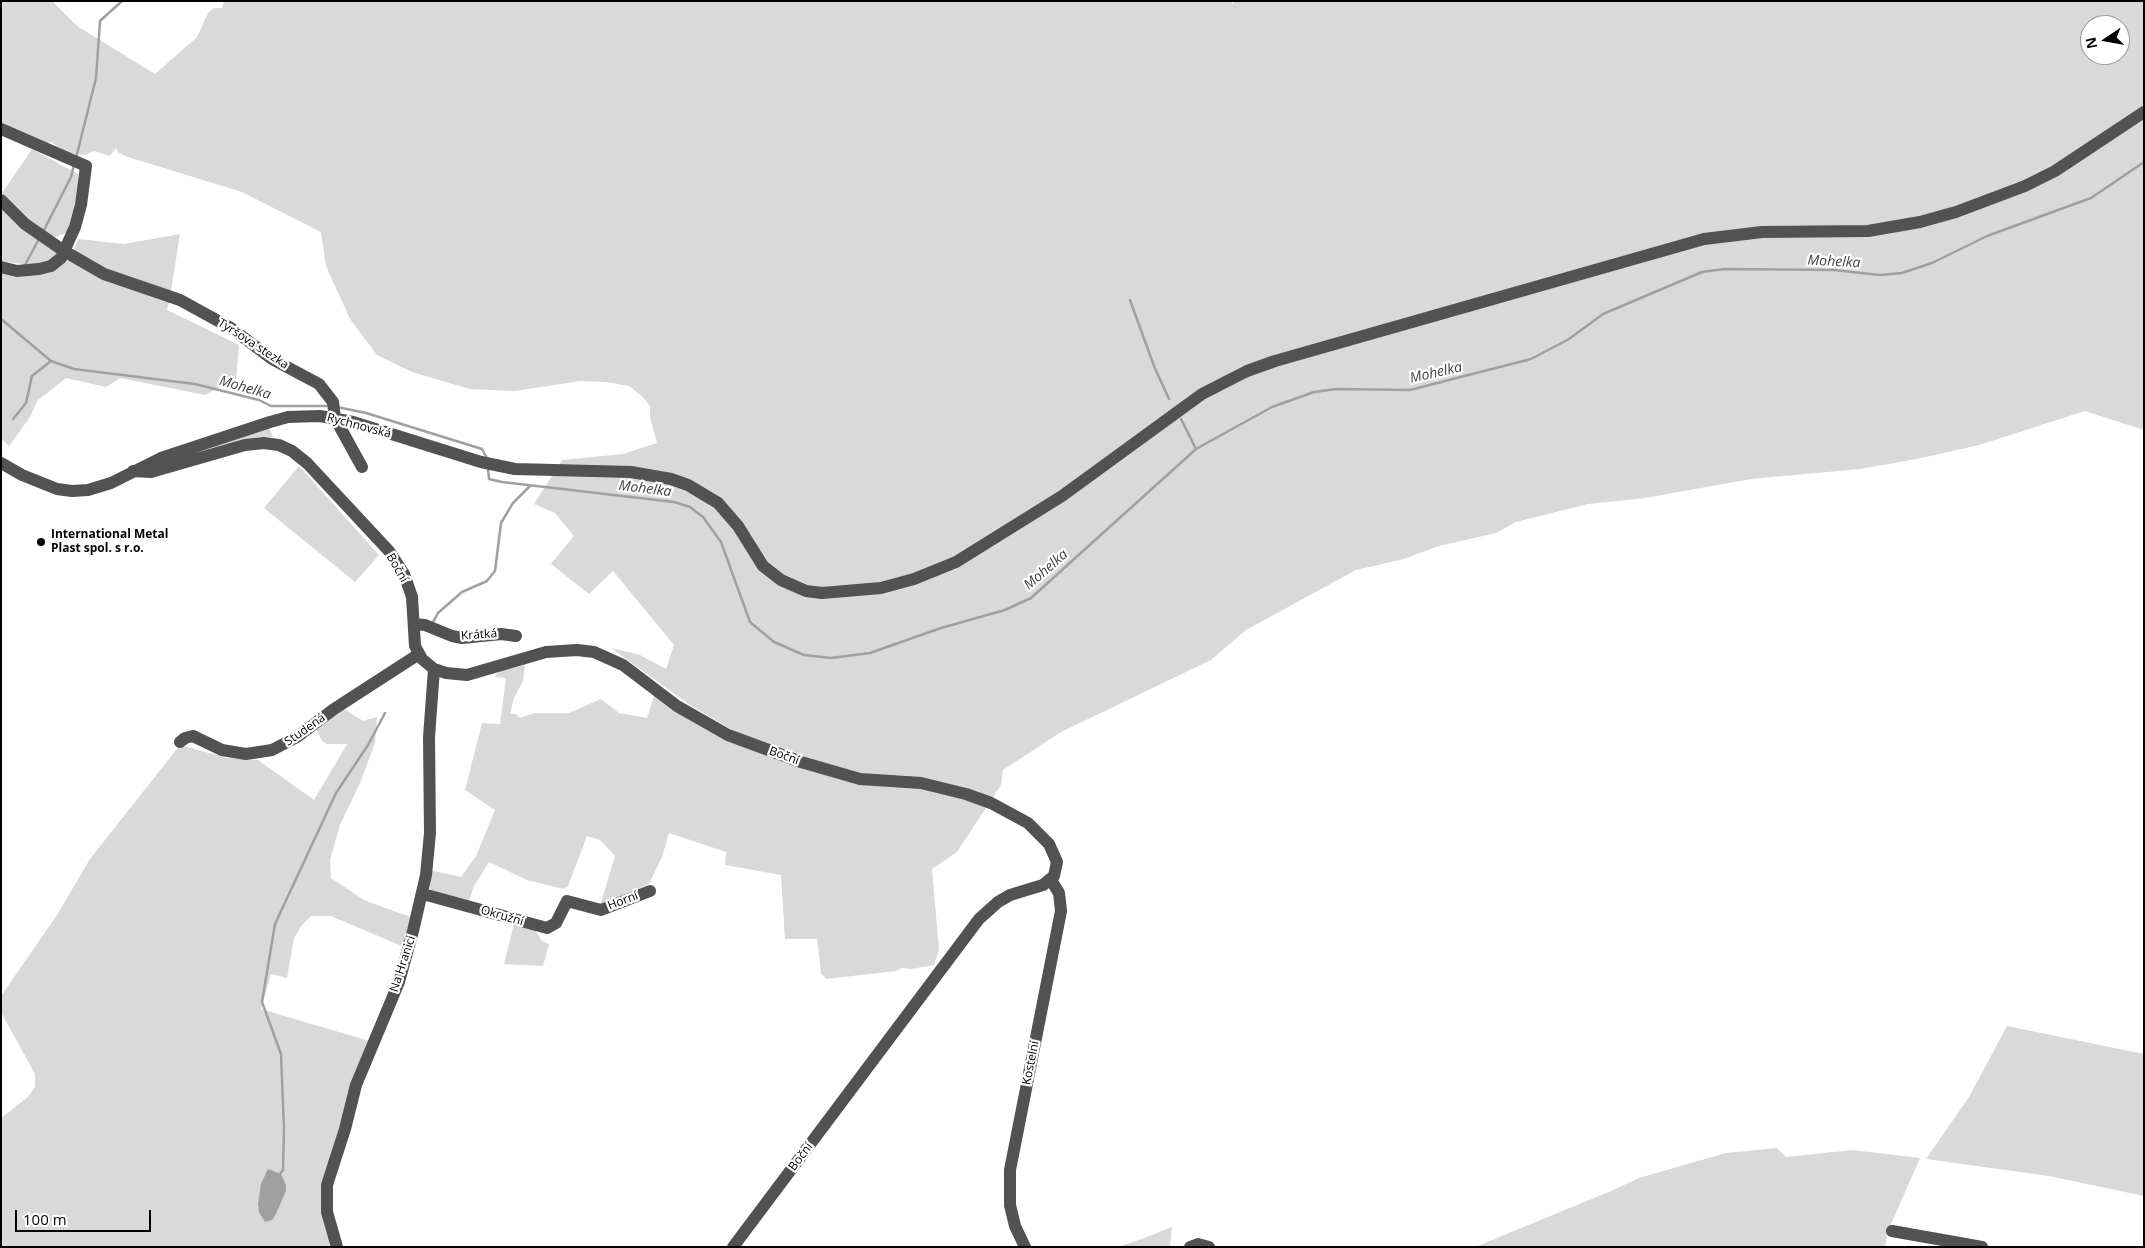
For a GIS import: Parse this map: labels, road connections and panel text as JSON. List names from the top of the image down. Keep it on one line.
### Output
{"streets":{"street":["Tyršova stezka","Rychnovská","Boční","Krátká","Studená","Horní","Okružní","Na Hranici","Kostelní"]},"crossings":[["Tyršova stezka","Rychnovská"],["Rychnovská","Boční"],["Boční","Krátká"],["Boční","Studená"],["Boční","Na Hranici"],["Boční","Kostelní"],["Horní","Okružní"],["Okružní","Na Hranici"]],"water":["Mohelka"],"places":["International Metal Plast spol. s r.o."],"scale_bar":"100 m","north":"left"}
